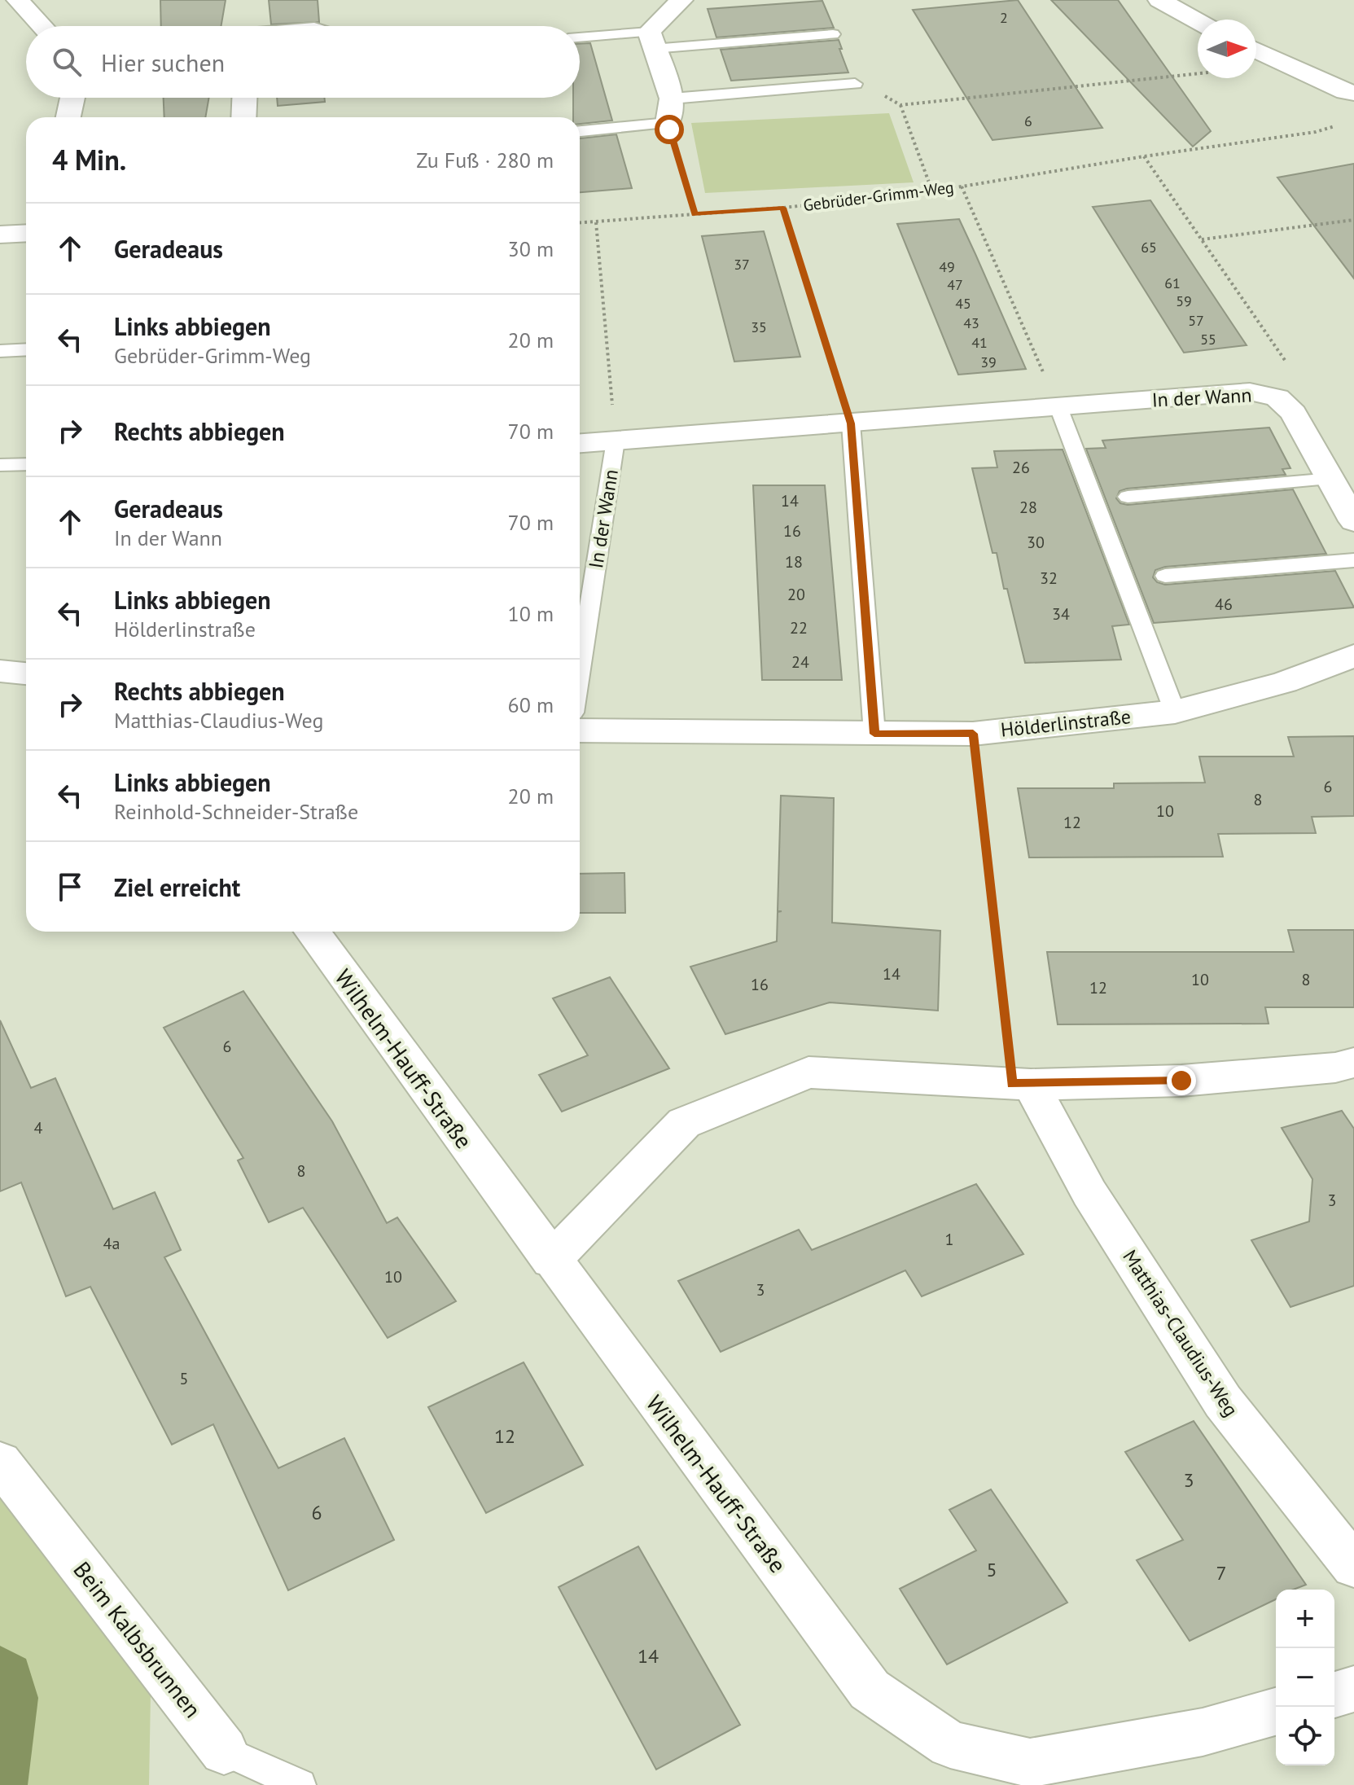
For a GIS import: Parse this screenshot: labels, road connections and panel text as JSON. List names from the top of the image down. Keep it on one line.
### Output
{"streets":{"street":["In der Wann","Hölderlinstraße","Wilhelm-Hauff-Straße","Matthias-Claudius-Weg","Beim Kalbsbrunnen"],"path":["Gebrüder-Grimm-Weg"]},"house_numbers":["2","6","65","37","49","61","47","59","45","57","43","35","55","41","39","26","14","28","16","30","18","32","20","46","34","22","24","6","8","10","12","14","10","8","16","12","6","4","8","3","1","4a","10","3","5","12","3","6","5","7","14"],"north":"right","page":{"search":"Hier suchen","heading":["4 Min.","Zu Fuß · 280 m"],"list":[["Geradeaus","30 m"],["Links abbiegen","Gebrüder-Grimm-Weg","20 m"],["Rechts abbiegen","70 m"],["Geradeaus","In der Wann","70 m"],["Links abbiegen","Hölderlinstraße","10 m"],["Rechts abbiegen","Matthias-Claudius-Weg","60 m"],["Links abbiegen","Reinhold-Schneider-Straße","20 m"],"Ziel erreicht"],"map_buttons":["+","−"]}}
